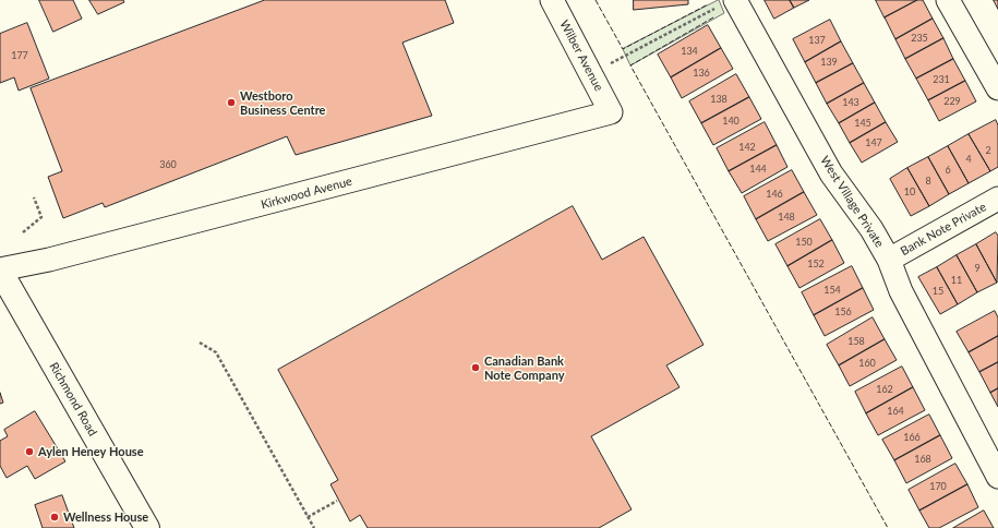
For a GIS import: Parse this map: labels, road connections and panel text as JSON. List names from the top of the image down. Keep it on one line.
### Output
{"streets":{"main road":["Richmond Road"],"street":["Wilber Avenue","Kirkwood Avenue","West Village Private","Bank Note Private"]},"crossings":[["Wilber Avenue","Kirkwood Avenue"],["Kirkwood Avenue","Richmond Road"],["West Village Private","Bank Note Private"]],"places":["Westboro Business Centre","Canadian Bank Note Company","Aylen Heney House","Wellness House"],"house_numbers":["235","137","134","177","139","136","231","138","229","143","140","145","147","142","2","4","360","144","6","8","10","146","148","150","152","9","11","154","15","156","158","160","162","164","166","168","170"]}
